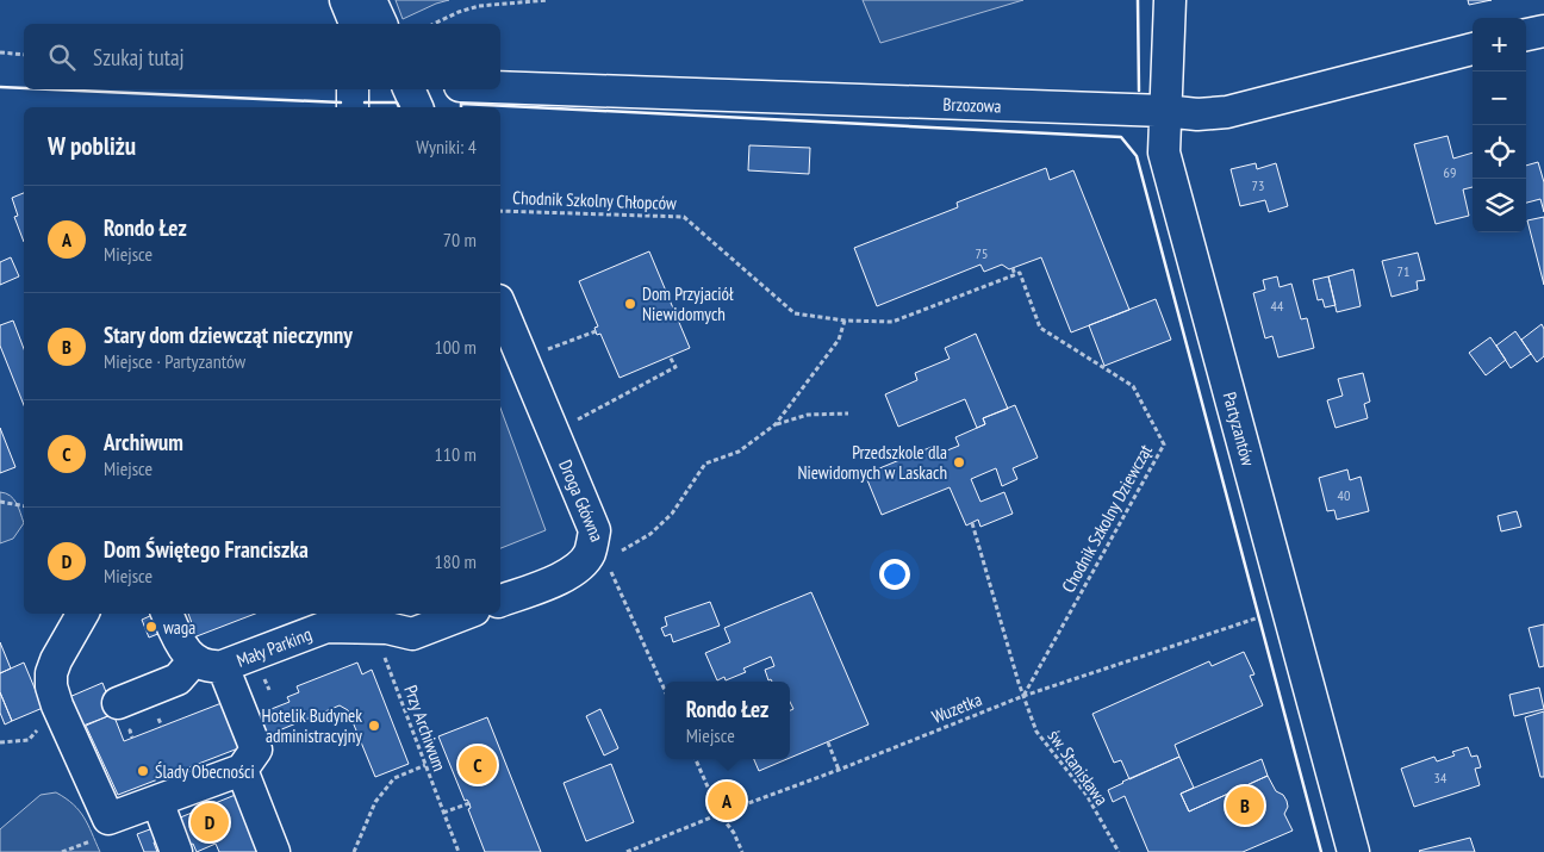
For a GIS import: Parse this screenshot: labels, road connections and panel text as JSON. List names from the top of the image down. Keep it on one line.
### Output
{"streets":{"street":["Brzozowa","Partyzantów","Droga Główna","Mały Parking"],"path":["Chodnik Szkolny Chłopców","Chodnik Szkolny Dziewcząt","Wuzetka","Przy Archiwum","św. Stanisława"]},"crossings":[["Brzozowa","Partyzantów"],["Chodnik Szkolny Chłopców","Chodnik Szkolny Dziewcząt"],["Partyzantów","Wuzetka"],["Chodnik Szkolny Dziewcząt","Wuzetka"],["Chodnik Szkolny Dziewcząt","św. Stanisława"],["Wuzetka","św. Stanisława"]],"places":["Dom Przyjaciół Niewidomych","Przedszkole dla Niewidomych w Laskach","waga","Hotelik Budynek administracyjny","Ślady Obecności"],"house_numbers":["69","73","75","71","44","40","34"],"page":{"map_buttons":["+","−"],"search":"Szukaj tutaj","heading":["W pobliżu","Wyniki: 4"],"list":[{"mark":"A","name":"Rondo Łez","note":"Miejsce","value":"70 m"},{"mark":"B","name":"Stary dom dziewcząt nieczynny","note":"Miejsce · Partyzantów","value":"100 m"},{"mark":"C","name":"Archiwum","note":"Miejsce","value":"110 m"},{"mark":"D","name":"Dom Świętego Franciszka","note":"Miejsce","value":"180 m"}],"popup":["Rondo Łez","Miejsce"],"pins":["C","A","B","D"]}}
